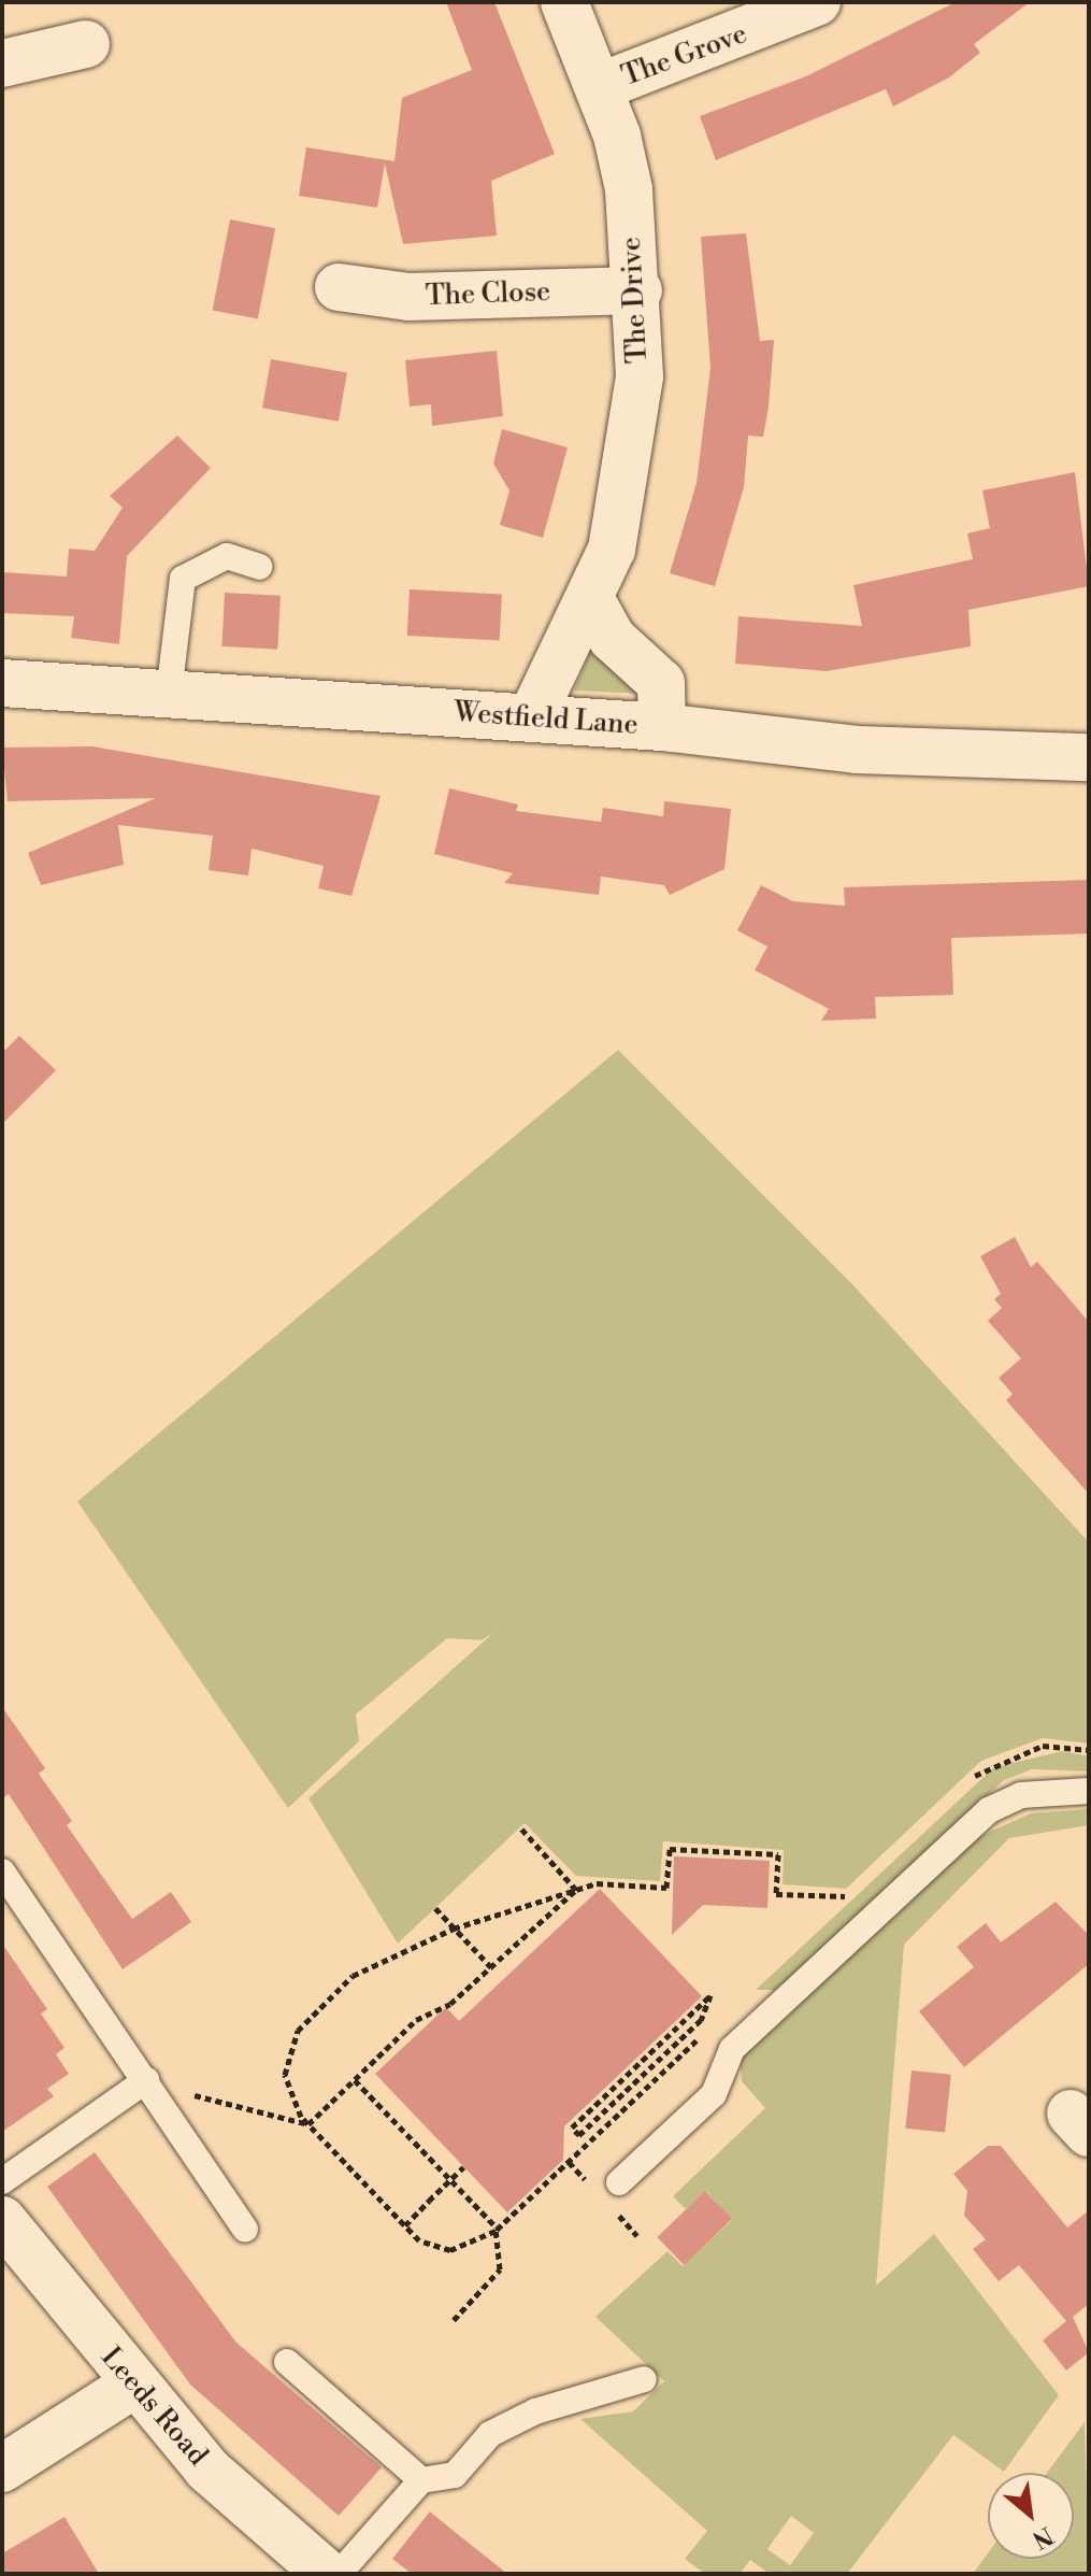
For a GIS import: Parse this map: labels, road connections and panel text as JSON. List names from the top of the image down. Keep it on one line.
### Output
{"streets":{"street":["The Grove","The Close","The Drive","Westfield Lane","Leeds Road"]},"crossings":[["The Grove","The Drive"],["The Close","The Drive"],["The Drive","Westfield Lane"]],"north":"bottom right"}
